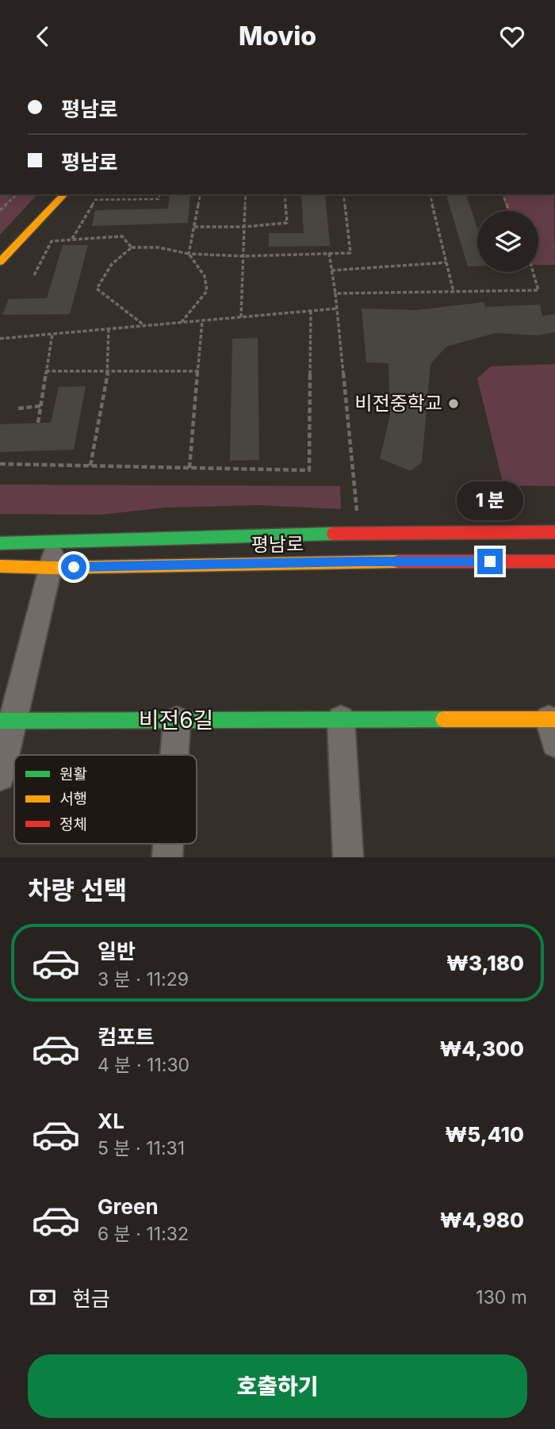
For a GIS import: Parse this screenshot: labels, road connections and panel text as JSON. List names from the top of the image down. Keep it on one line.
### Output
{"streets":{"street":["평남로","비전6길"]},"places":["비전중학교"],"legend":["원활","서행","정체"],"page":{"header":"Movio","banner":["평남로","평남로"],"bubble":"1 분","heading":"차량 선택","list":[{"name":"일반","note":"3 분 · 11:29","value":"₩3,180"},{"name":"컴포트","note":"4 분 · 11:30","value":"₩4,300"},{"name":"XL","note":"5 분 · 11:31","value":"₩5,410"},{"name":"Green","note":"6 분 · 11:32","value":"₩4,980"}],"pay":["현금","130 m"],"buttons":"호출하기"}}
